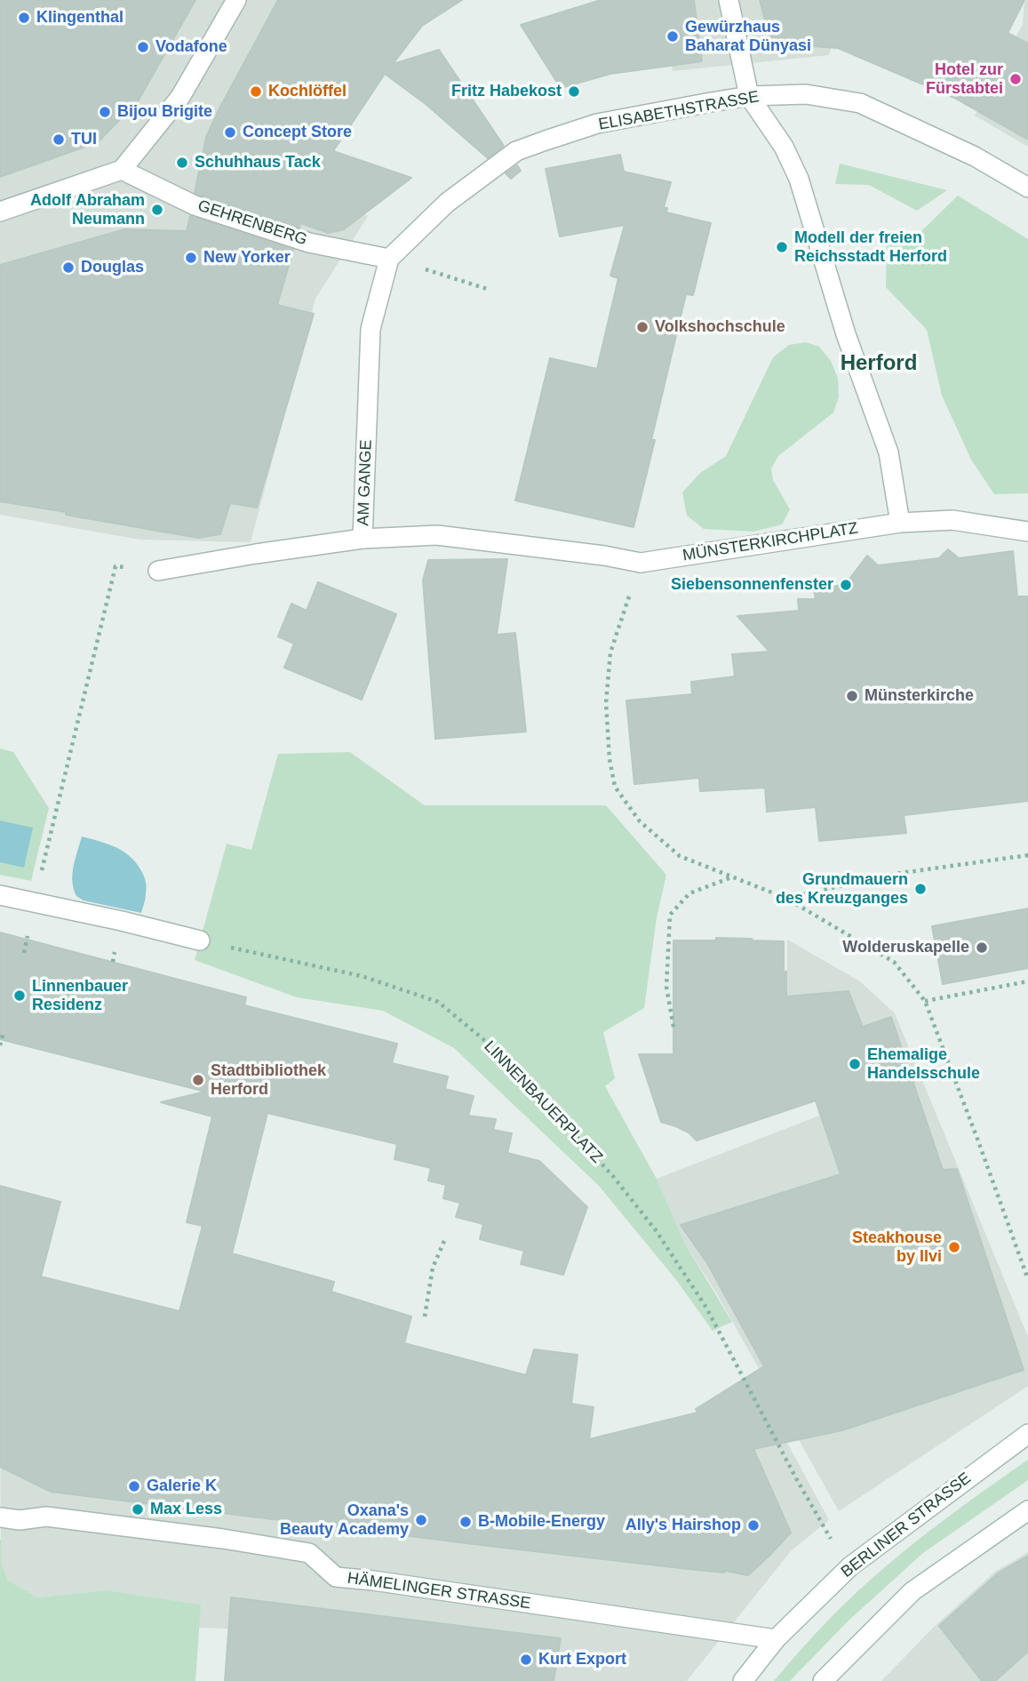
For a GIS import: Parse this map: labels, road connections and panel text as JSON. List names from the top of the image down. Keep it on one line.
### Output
{"streets":{"street":["ELISABETHSTRASSE","GEHRENBERG","AM GANGE","MÜNSTERKIRCHPLATZ","BERLINER STRASSE","HÄMELINGER STRASSE"],"path":["LINNENBAUERPLATZ"]},"crossings":[["ELISABETHSTRASSE","GEHRENBERG"],["ELISABETHSTRASSE","AM GANGE"],["GEHRENBERG","AM GANGE"],["LINNENBAUERPLATZ","BERLINER STRASSE"],["BERLINER STRASSE","HÄMELINGER STRASSE"]],"districts":["Herford"],"places":["Klingenthal","Gewürzhaus Baharat Dünyasi","Vodafone","Hotel zur Fürstabtei","Kochlöffel","Fritz Habekost","Bijou Brigite","Concept Store","TUI","Schuhhaus Tack","Adolf Abraham Neumann","Modell der freien Reichsstadt Herford","New Yorker","Douglas","Volkshochschule","Siebensonnenfenster","Münsterkirche","Grundmauern des Kreuzganges","Wolderuskapelle","Linnenbauer Residenz","Ehemalige Handelsschule","Stadtbibliothek Herford","Steakhouse by Ilvi","Galerie K","Max Less","Oxana's Beauty Academy","B-Mobile-Energy","Ally's Hairshop","Kurt Export"]}
